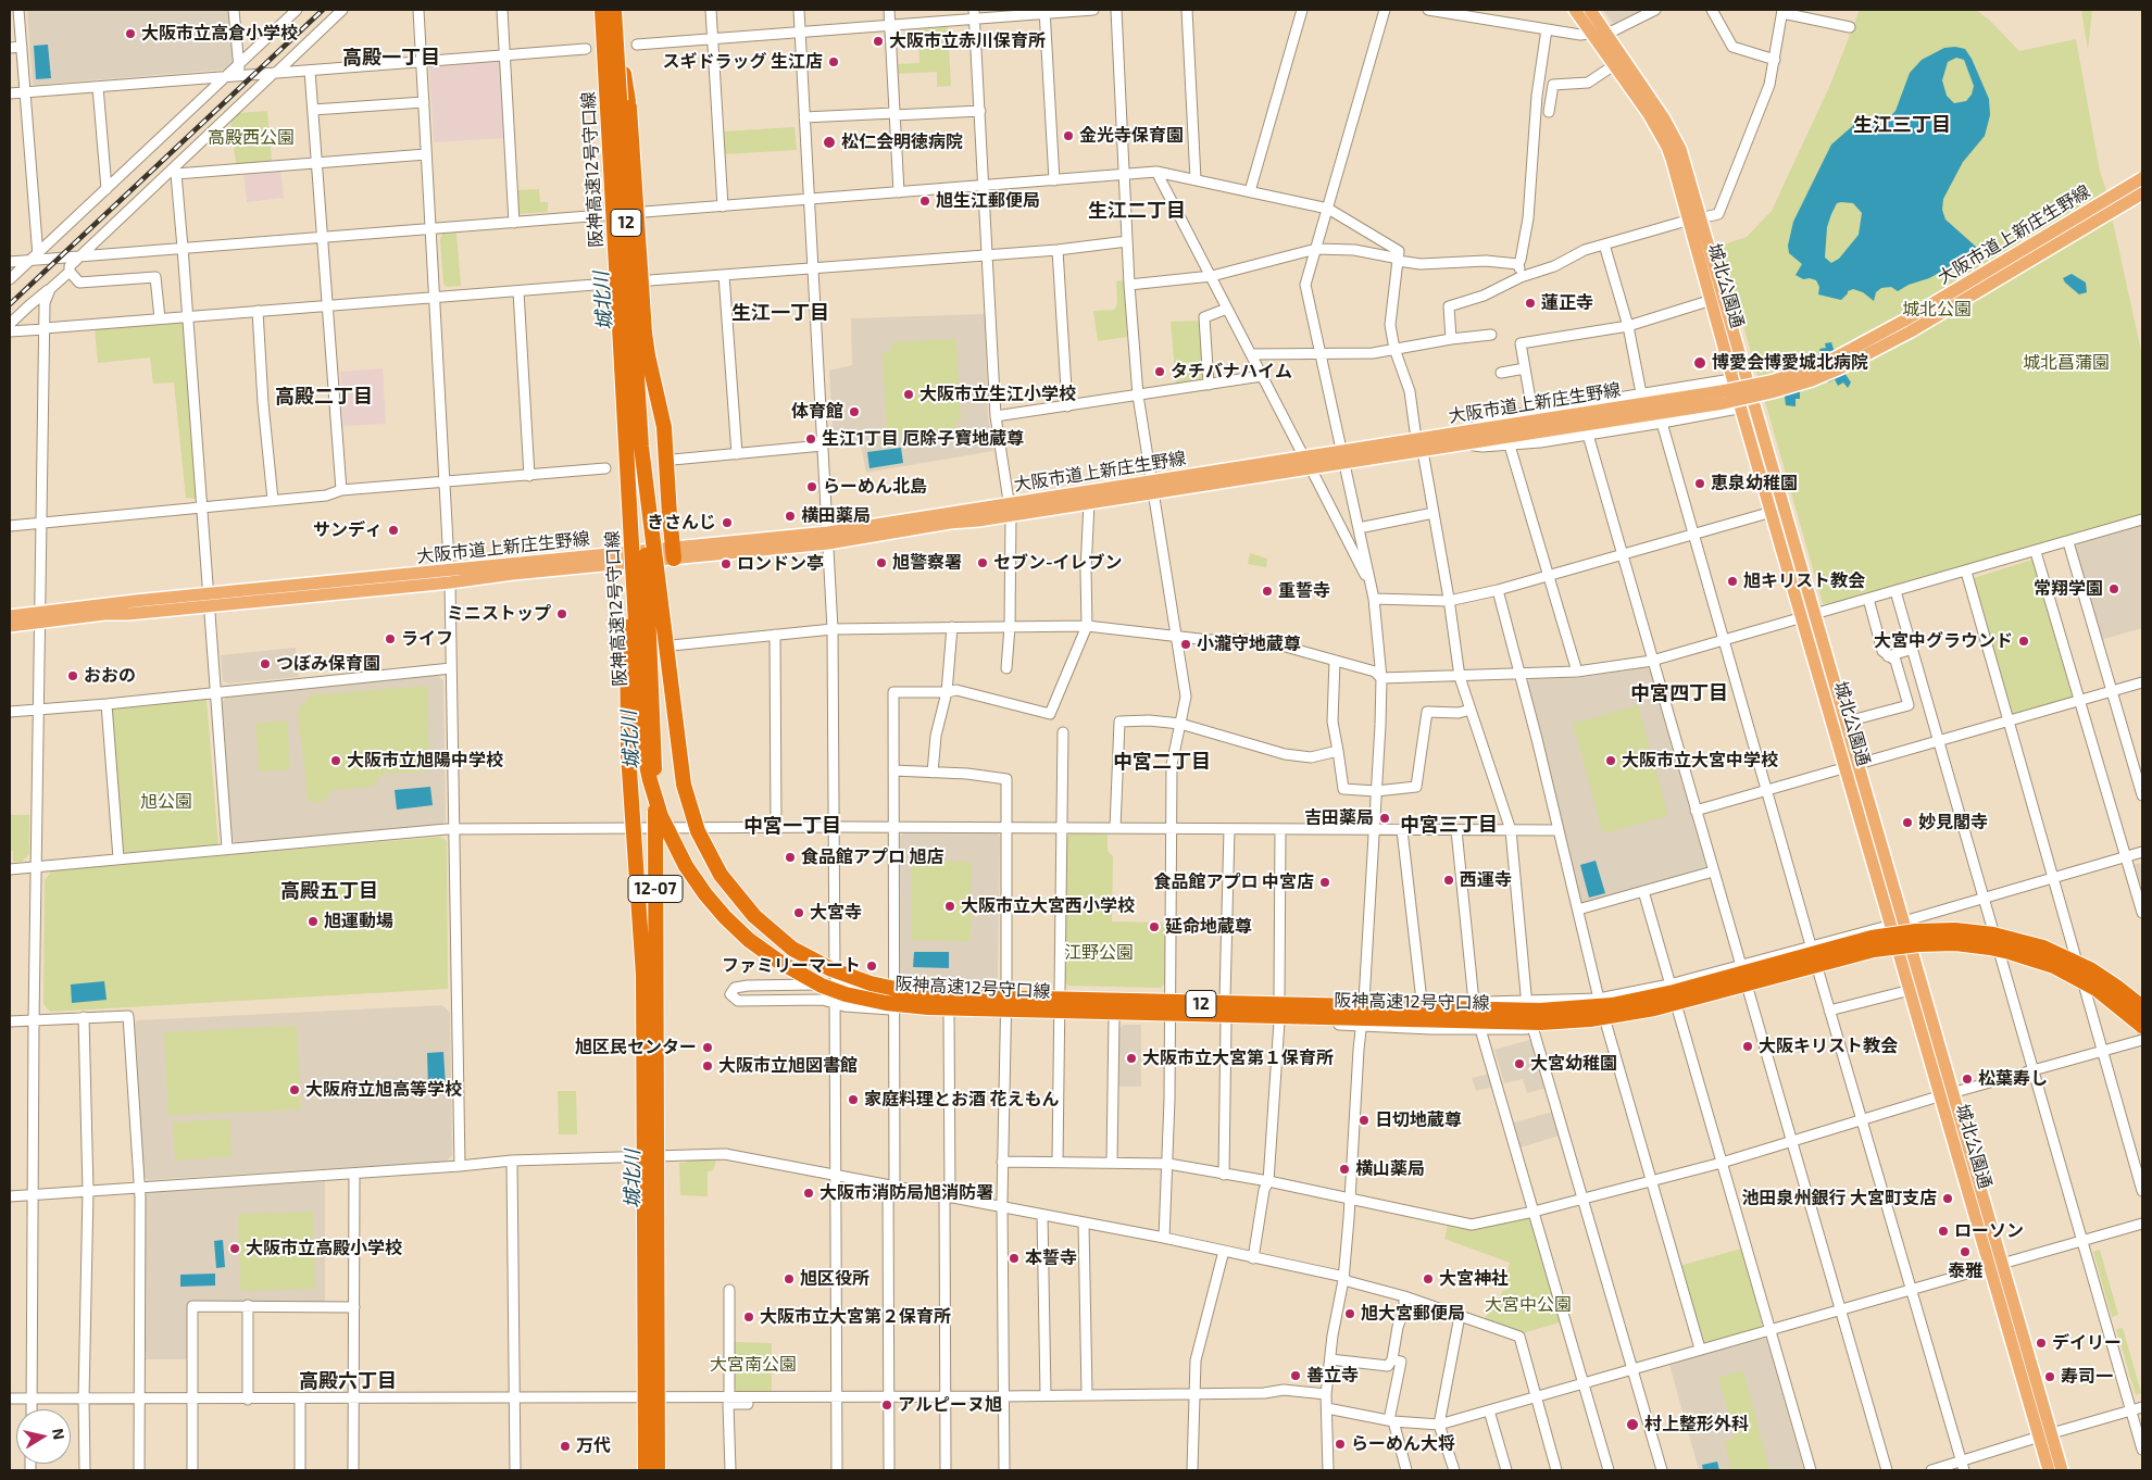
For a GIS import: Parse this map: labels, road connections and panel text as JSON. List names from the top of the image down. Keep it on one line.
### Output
{"streets":{"highway":["阪神高速12号守口線","12","12-07"],"main road":["大阪市道上新庄生野線","城北公園通"]},"crossings":[["阪神高速12号守口線","12"],["阪神高速12号守口線","12-07"]],"districts":["高殿一丁目","生江三丁目","生江二丁目","生江一丁目","高殿二丁目","中宮四丁目","中宮二丁目","中宮三丁目","中宮一丁目","高殿五丁目","高殿六丁目"],"water":["城北川"],"parks":["高殿西公園","城北公園","城北菖蒲園","旭公園","江野公園","大宮中公園","大宮南公園"],"places":["大阪市立高倉小学校","大阪市立赤川保育所","スギドラッグ 生江店","金光寺保育園","松仁会明徳病院","旭生江郵便局","蓮正寺","博愛会博愛城北病院","タチバナハイム","大阪市立生江小学校","体育館","生江1丁目 厄除子寶地蔵尊","恵泉幼稚園","らーめん北島","横田薬局","きさんじ","サンディ","旭警察署","セブン-イレブン","ロンドン亭","旭キリスト教会","常翔学園","重誓寺","ミニストップ","ライフ","大宮中グラウンド","小瀧守地蔵尊","つぼみ保育園","おおの","大阪市立旭陽中学校","大阪市立大宮中学校","吉田薬局","妙見閣寺","食品館アプロ 旭店","西運寺","食品館アプロ 中宮店","大阪市立大宮西小学校","大宮寺","旭運動場","延命地蔵尊","ファミリーマート","大阪キリスト教会","旭区民センター","大阪市立大宮第１保育所","大宮幼稚園","大阪市立旭図書館","松葉寿し","大阪府立旭高等学校","家庭料理とお酒 花えもん","日切地蔵尊","横山薬局","大阪市消防局旭消防署","池田泉州銀行 大宮町支店","ローソン","大阪市立高殿小学校","泰雅","本誓寺","旭区役所","大宮神社","旭大宮郵便局","大阪市立大宮第２保育所","デイリー","善立寺","寿司一","アルピーヌ旭","村上整形外科","らーめん大将","万代"],"north":"right"}
